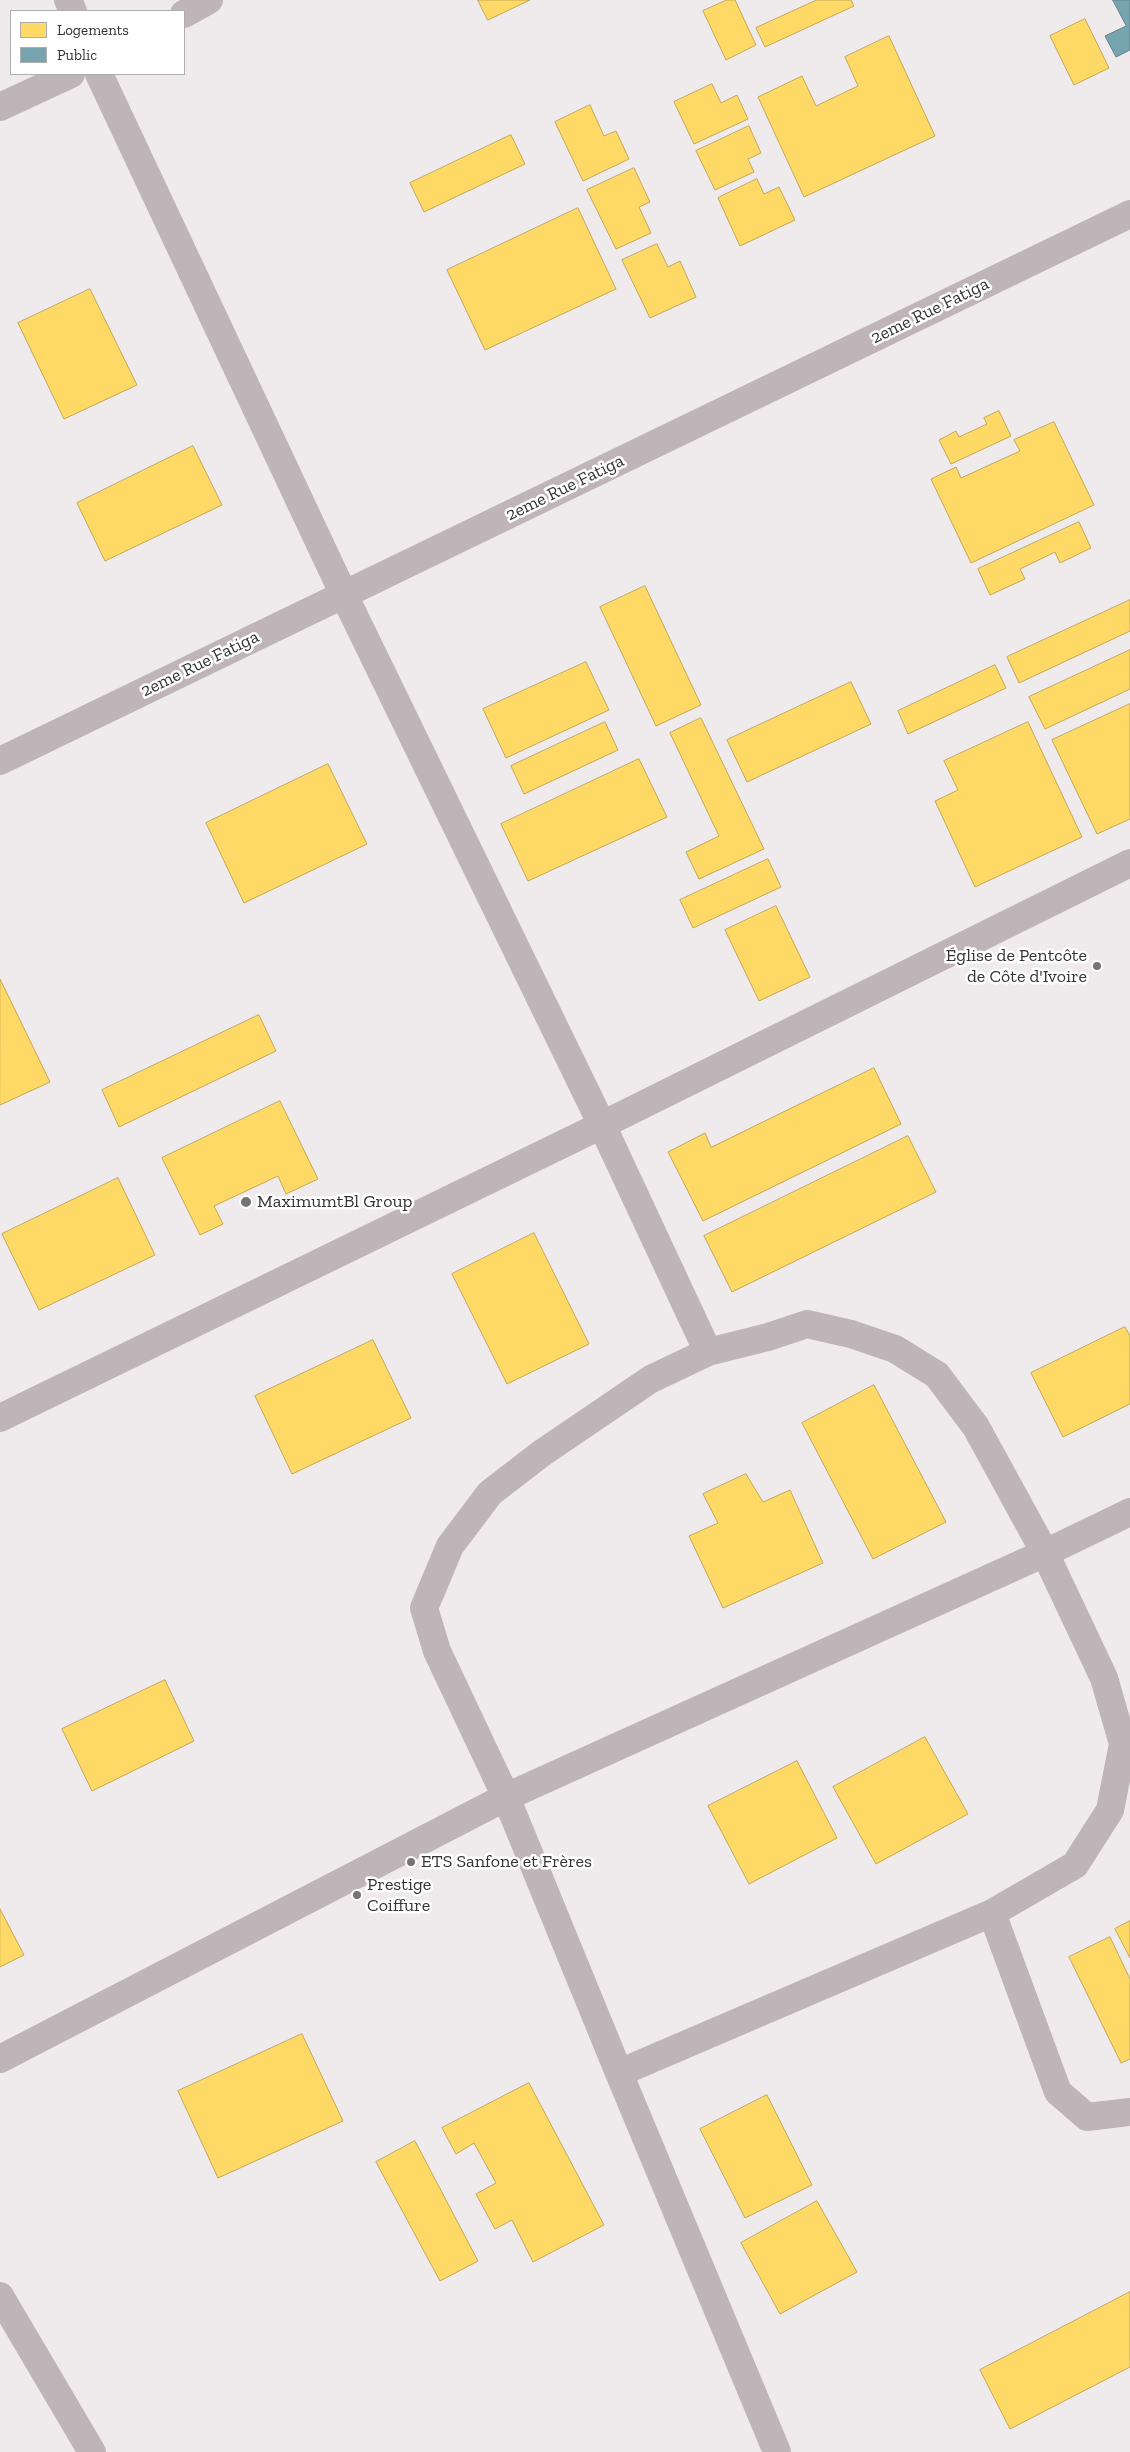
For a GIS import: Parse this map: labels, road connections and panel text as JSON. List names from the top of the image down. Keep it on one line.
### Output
{"streets":{"street":["2eme Rue Fatiga"]},"places":["Église de Pentcôte de Côte d'Ivoire","MaximumtBl Group","ETS Sanfone et Frères","Prestige Coiffure"],"legend":["Logements","Public"]}
